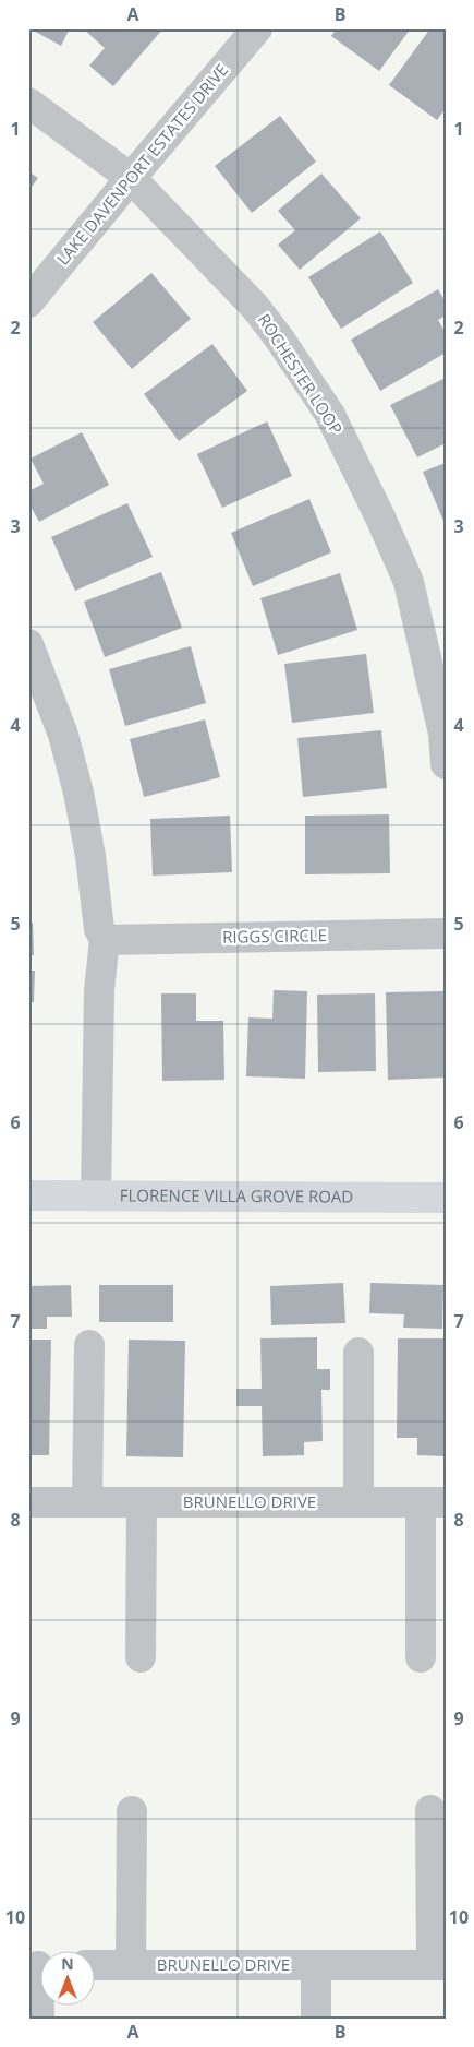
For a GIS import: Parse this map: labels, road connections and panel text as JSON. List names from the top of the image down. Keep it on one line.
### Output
{"streets":{"street":["LAKE DAVENPORT ESTATES DRIVE","ROCHESTER LOOP","RIGGS CIRCLE","FLORENCE VILLA GROVE ROAD","BRUNELLO DRIVE"]},"crossings":[["LAKE DAVENPORT ESTATES DRIVE","ROCHESTER LOOP"]],"north":"top","grid":{"columns":["A","B"],"rows":["1","2","3","4","5","6","7","8","9","10"]}}
